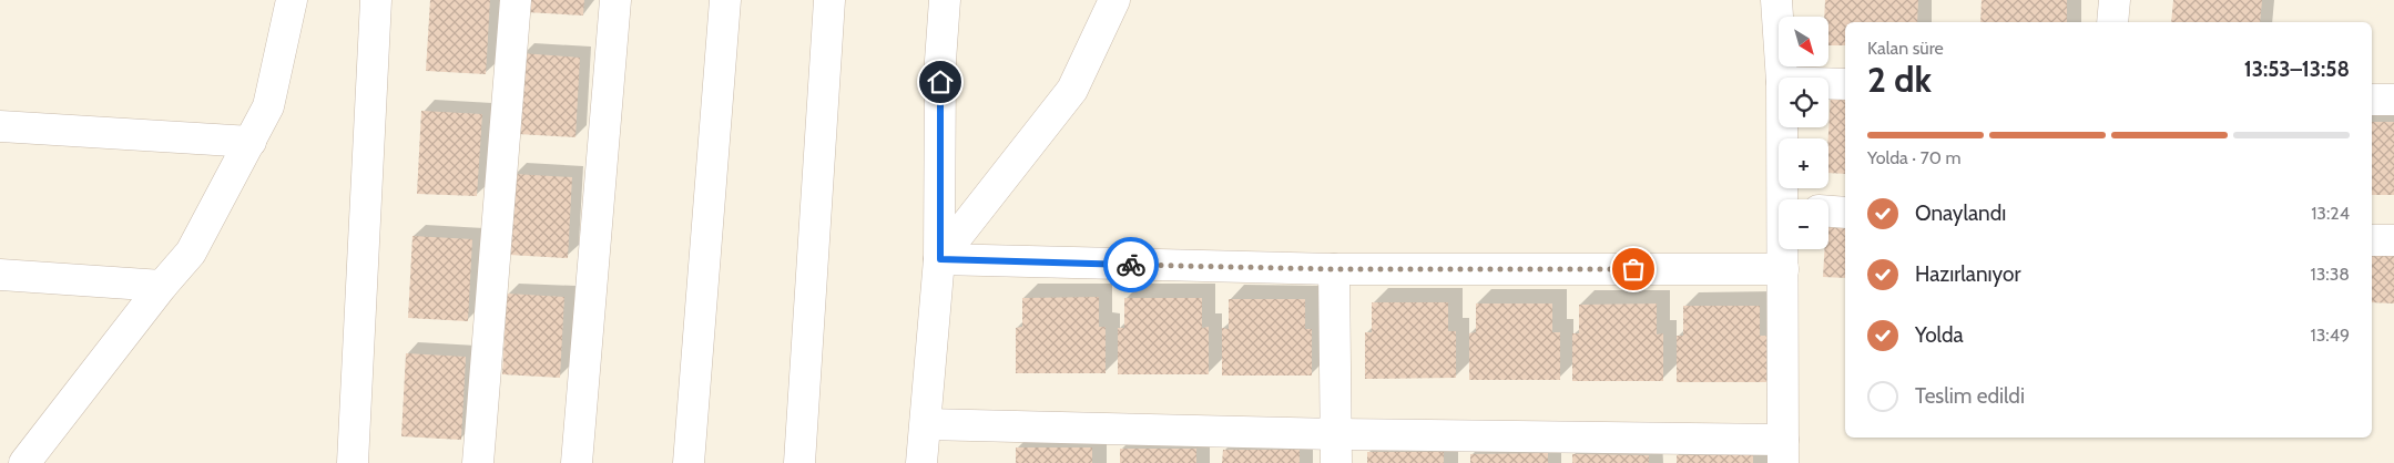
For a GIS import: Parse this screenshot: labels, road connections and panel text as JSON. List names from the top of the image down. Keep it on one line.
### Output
{"north":"bottom right","page":{"map_buttons":["+","−"],"heading":["2 dk","Kalan süre","13:53–13:58"],"bar":"Yolda · 70 m","list":[["Onaylandı","13:24"],["Hazırlanıyor","13:38"],["Yolda","13:49"],"Teslim edildi"]}}
